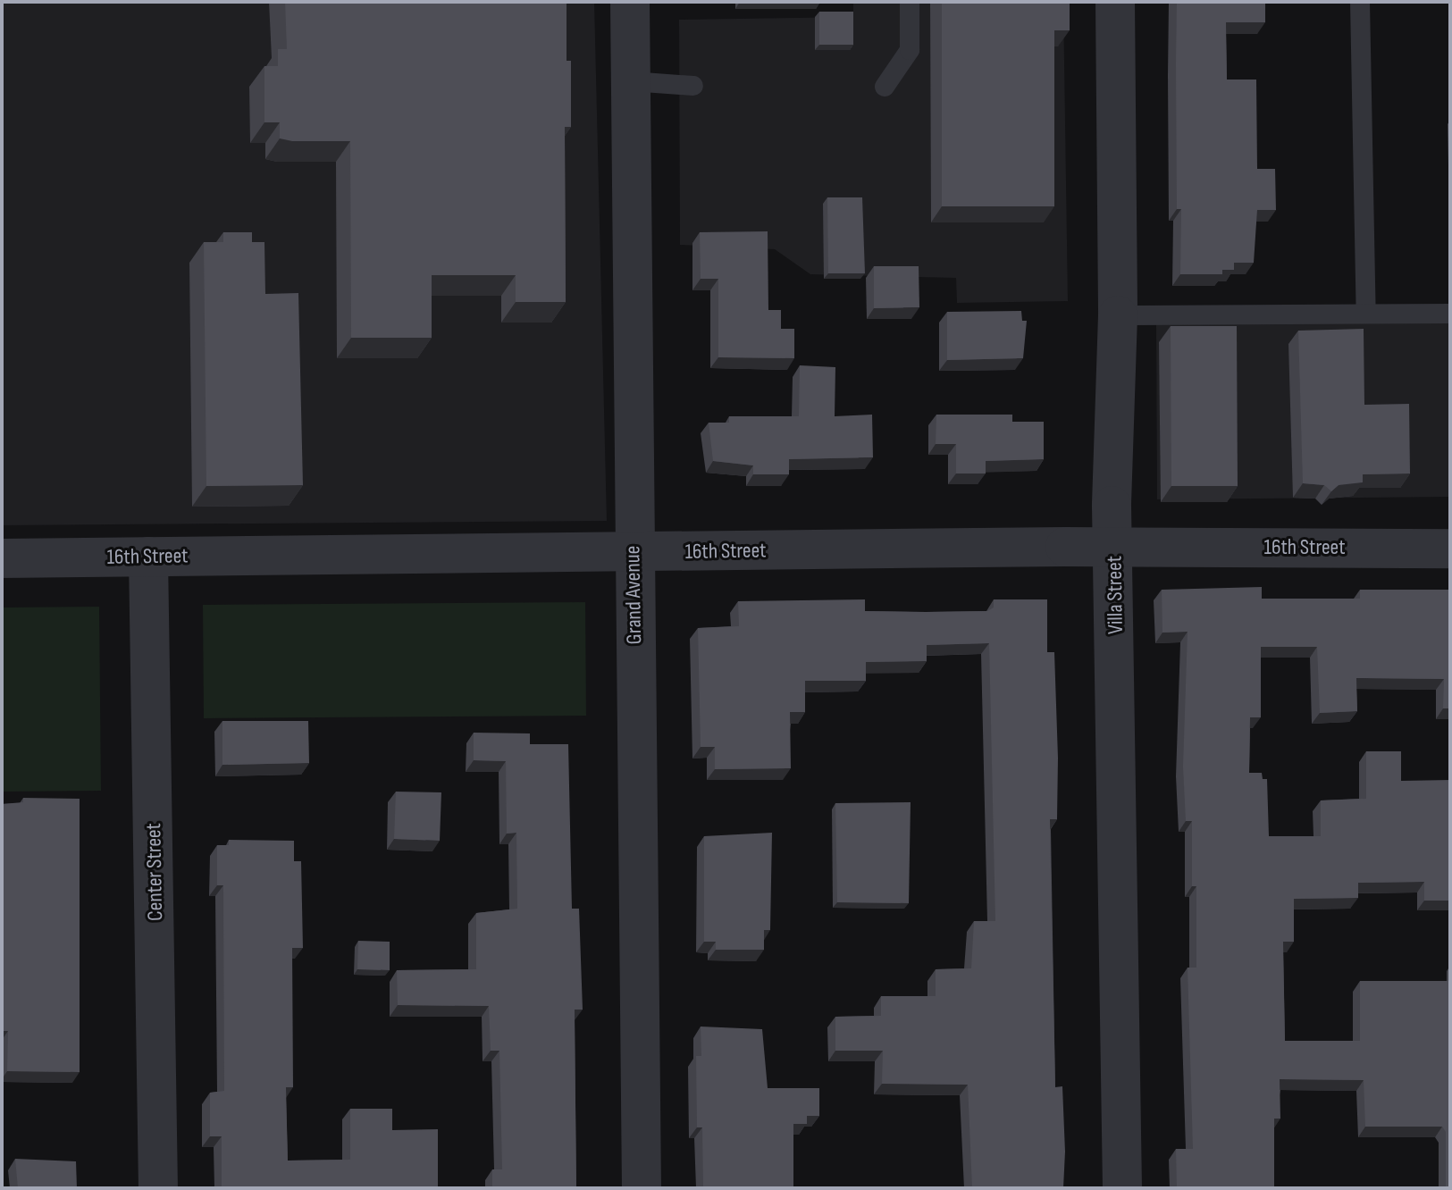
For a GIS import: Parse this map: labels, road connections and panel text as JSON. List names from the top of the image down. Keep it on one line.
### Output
{"streets":{"street":["16th Street","Grand Avenue","Villa Street","Center Street"]},"crossings":[["16th Street","Grand Avenue"],["16th Street","Villa Street"],["16th Street","Center Street"]]}
